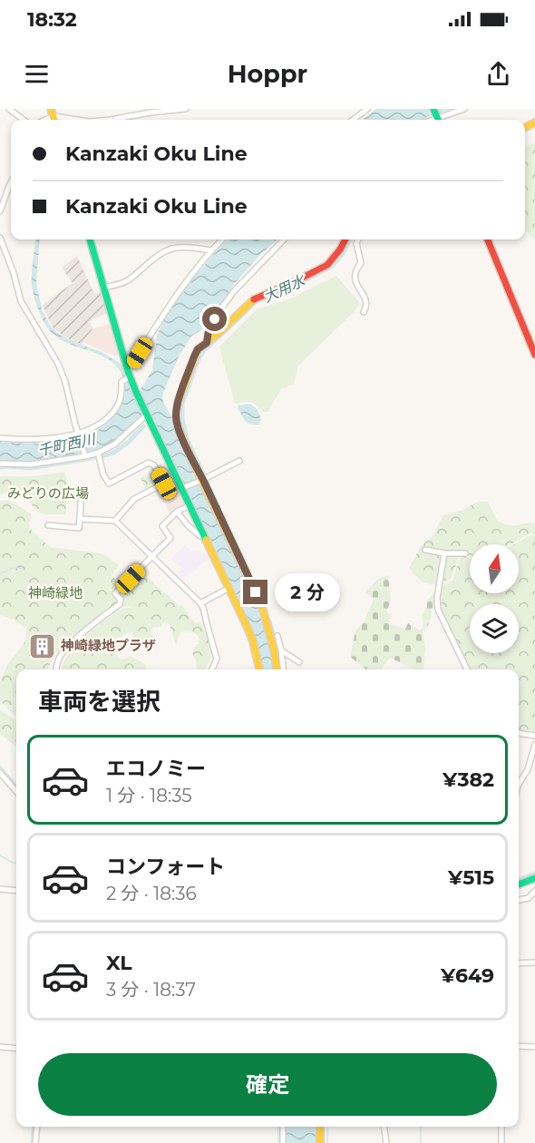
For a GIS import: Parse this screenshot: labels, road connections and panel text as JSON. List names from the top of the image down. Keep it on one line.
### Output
{"water":["大用水","千町西川"],"parks":["みどりの広場","神崎緑地"],"places":{"building":["神崎緑地プラザ"]},"north":"top","page":{"status":"18:32","header":"Hoppr","banner":["Kanzaki Oku Line","Kanzaki Oku Line"],"bubble":"2 分","heading":"車両を選択","list":[{"name":"エコノミー","note":"1 分 · 18:35","value":"¥382"},{"name":"コンフォート","note":"2 分 · 18:36","value":"¥515"},{"name":"XL","note":"3 分 · 18:37","value":"¥649"}],"buttons":"確定"}}
